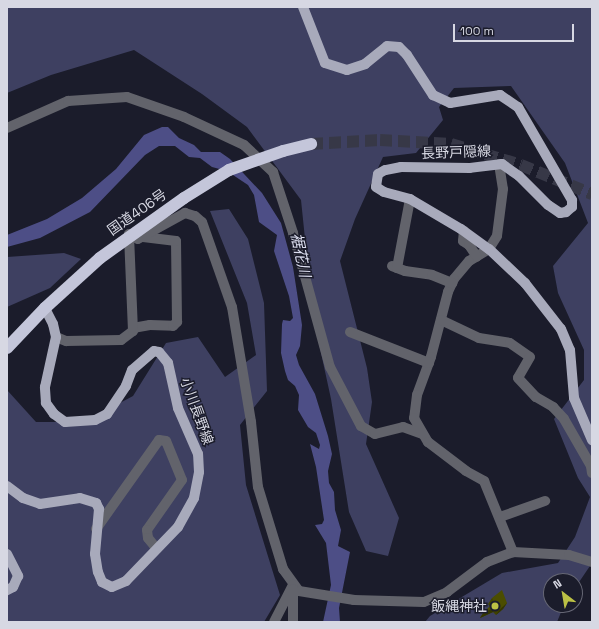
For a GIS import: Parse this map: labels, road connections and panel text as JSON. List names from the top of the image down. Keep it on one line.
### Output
{"streets":{"highway":["国道406号"],"main road":["長野戸隠線","小川長野線"]},"crossings":[["国道406号","小川長野線"]],"water":["裾花川"],"places":["飯縄神社"],"scale_bar":"100 m","north":"top left"}
